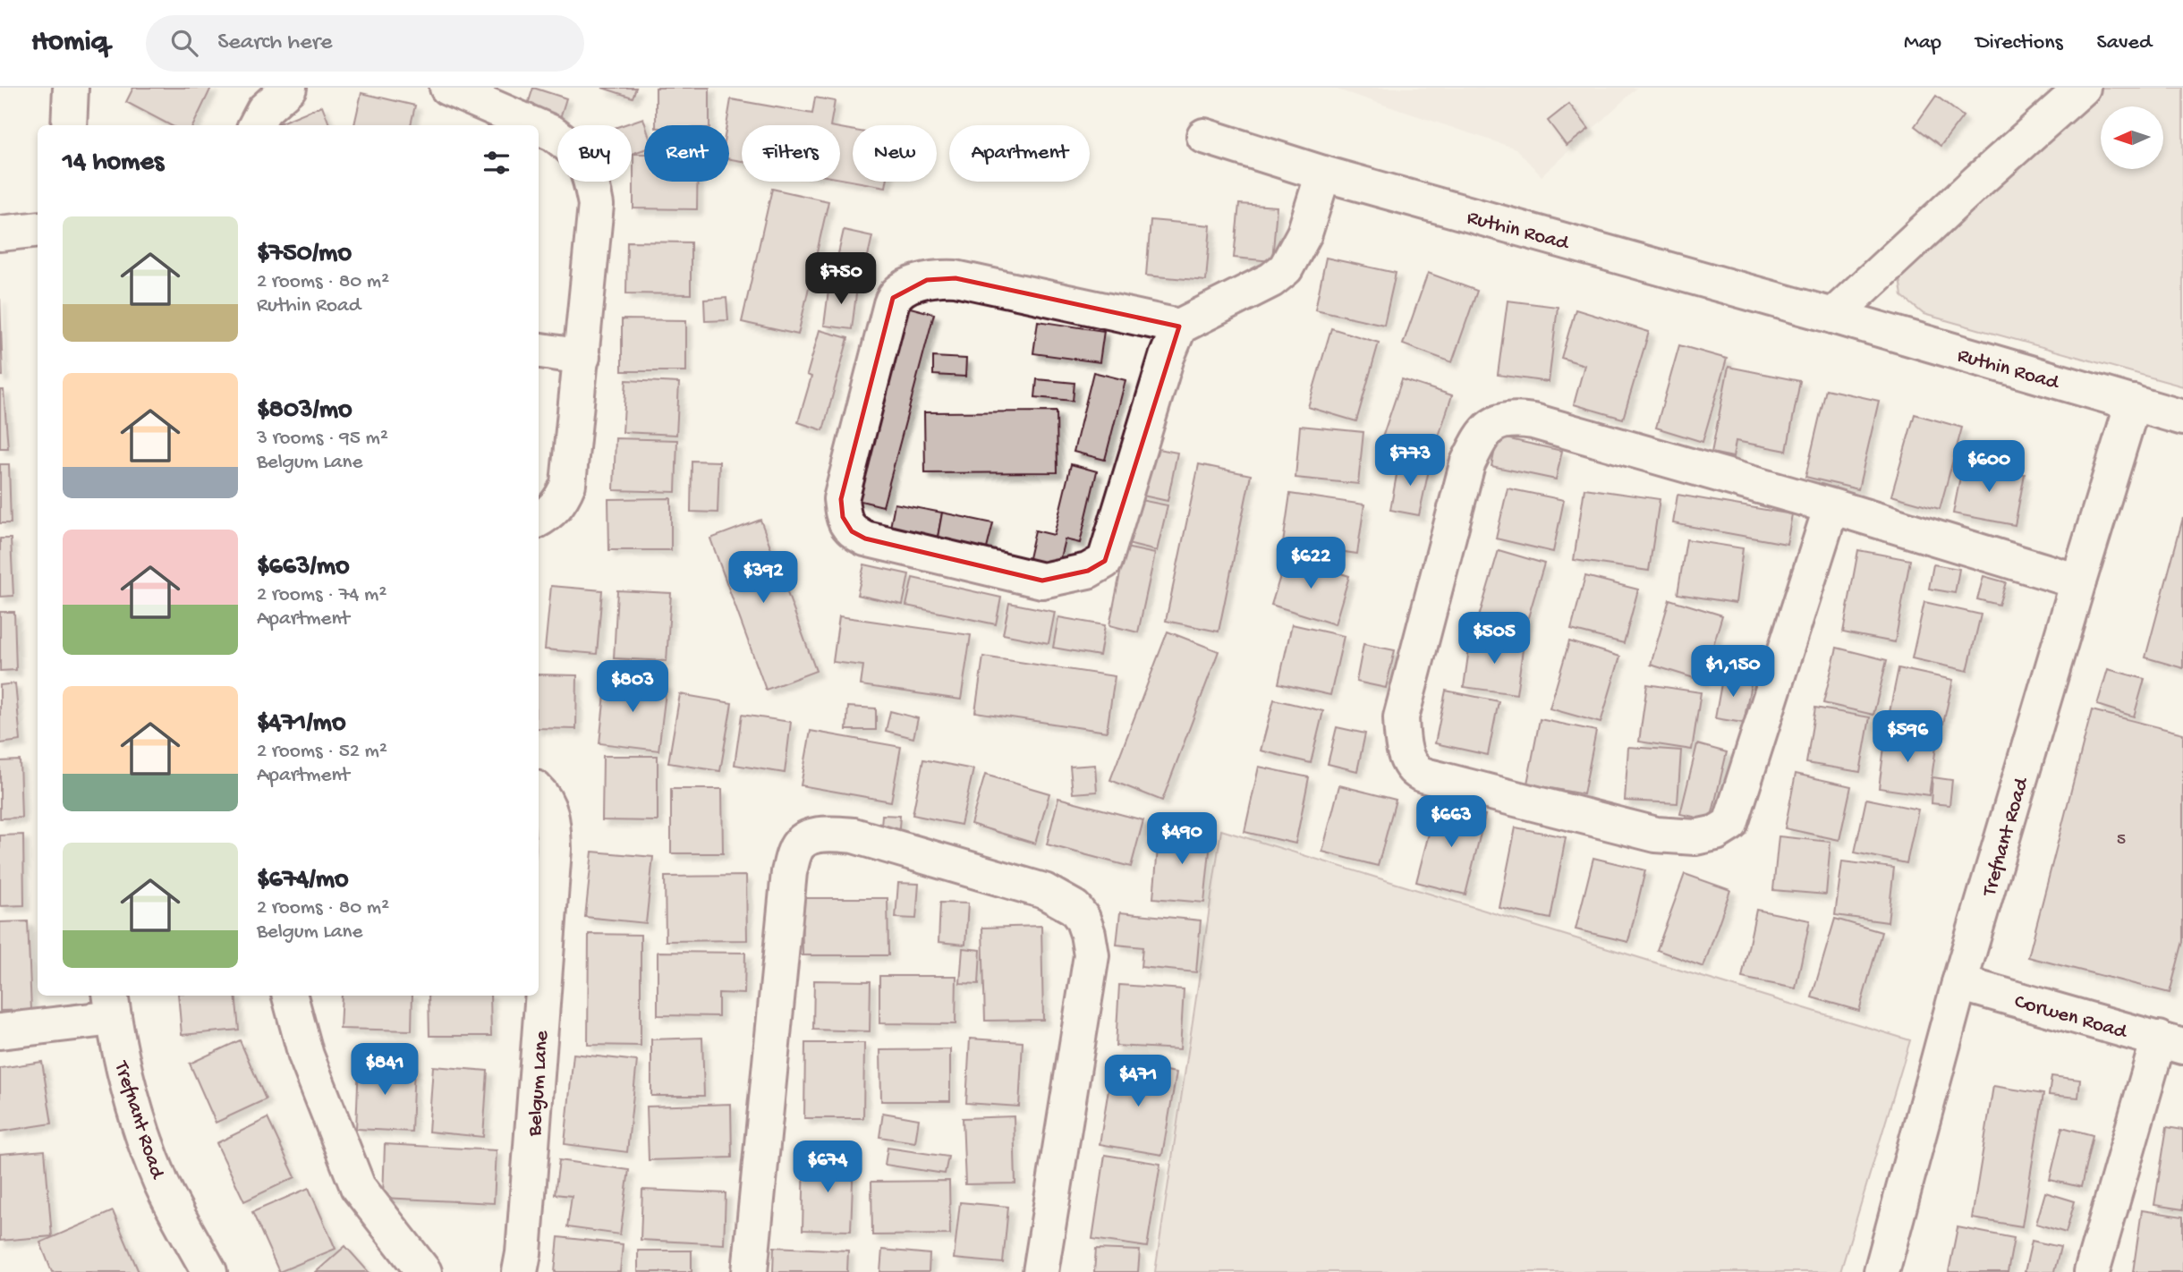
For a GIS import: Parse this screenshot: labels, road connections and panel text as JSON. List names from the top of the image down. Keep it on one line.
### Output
{"streets":{"street":["Ruthin Road","Trefnant Road","Corwen Road","Belgum Lane"]},"crossings":[["Ruthin Road","Trefnant Road"],["Trefnant Road","Corwen Road"]],"house_numbers":["5"],"north":"left","page":{"header":"Homiq","search":"Search here","nav":["Map","Directions","Saved"],"chip":["Buy","Rent","Filters","New","Apartment"],"heading":"14 homes","list":[{"name":"$750/mo","note":"2 rooms · 80 m² · Ruthin Road"},{"name":"$803/mo","note":"3 rooms · 95 m² · Belgum Lane"},{"name":"$663/mo","note":"2 rooms · 74 m² · Apartment"},{"name":"$471/mo","note":"2 rooms · 52 m² · Apartment"},{"name":"$674/mo","note":"2 rooms · 80 m² · Belgum Lane"}],"price":["$750","$773","$600","$622","$392","$505","$1,150","$803","$596","$663","$490","$841","$471","$674"]}}
